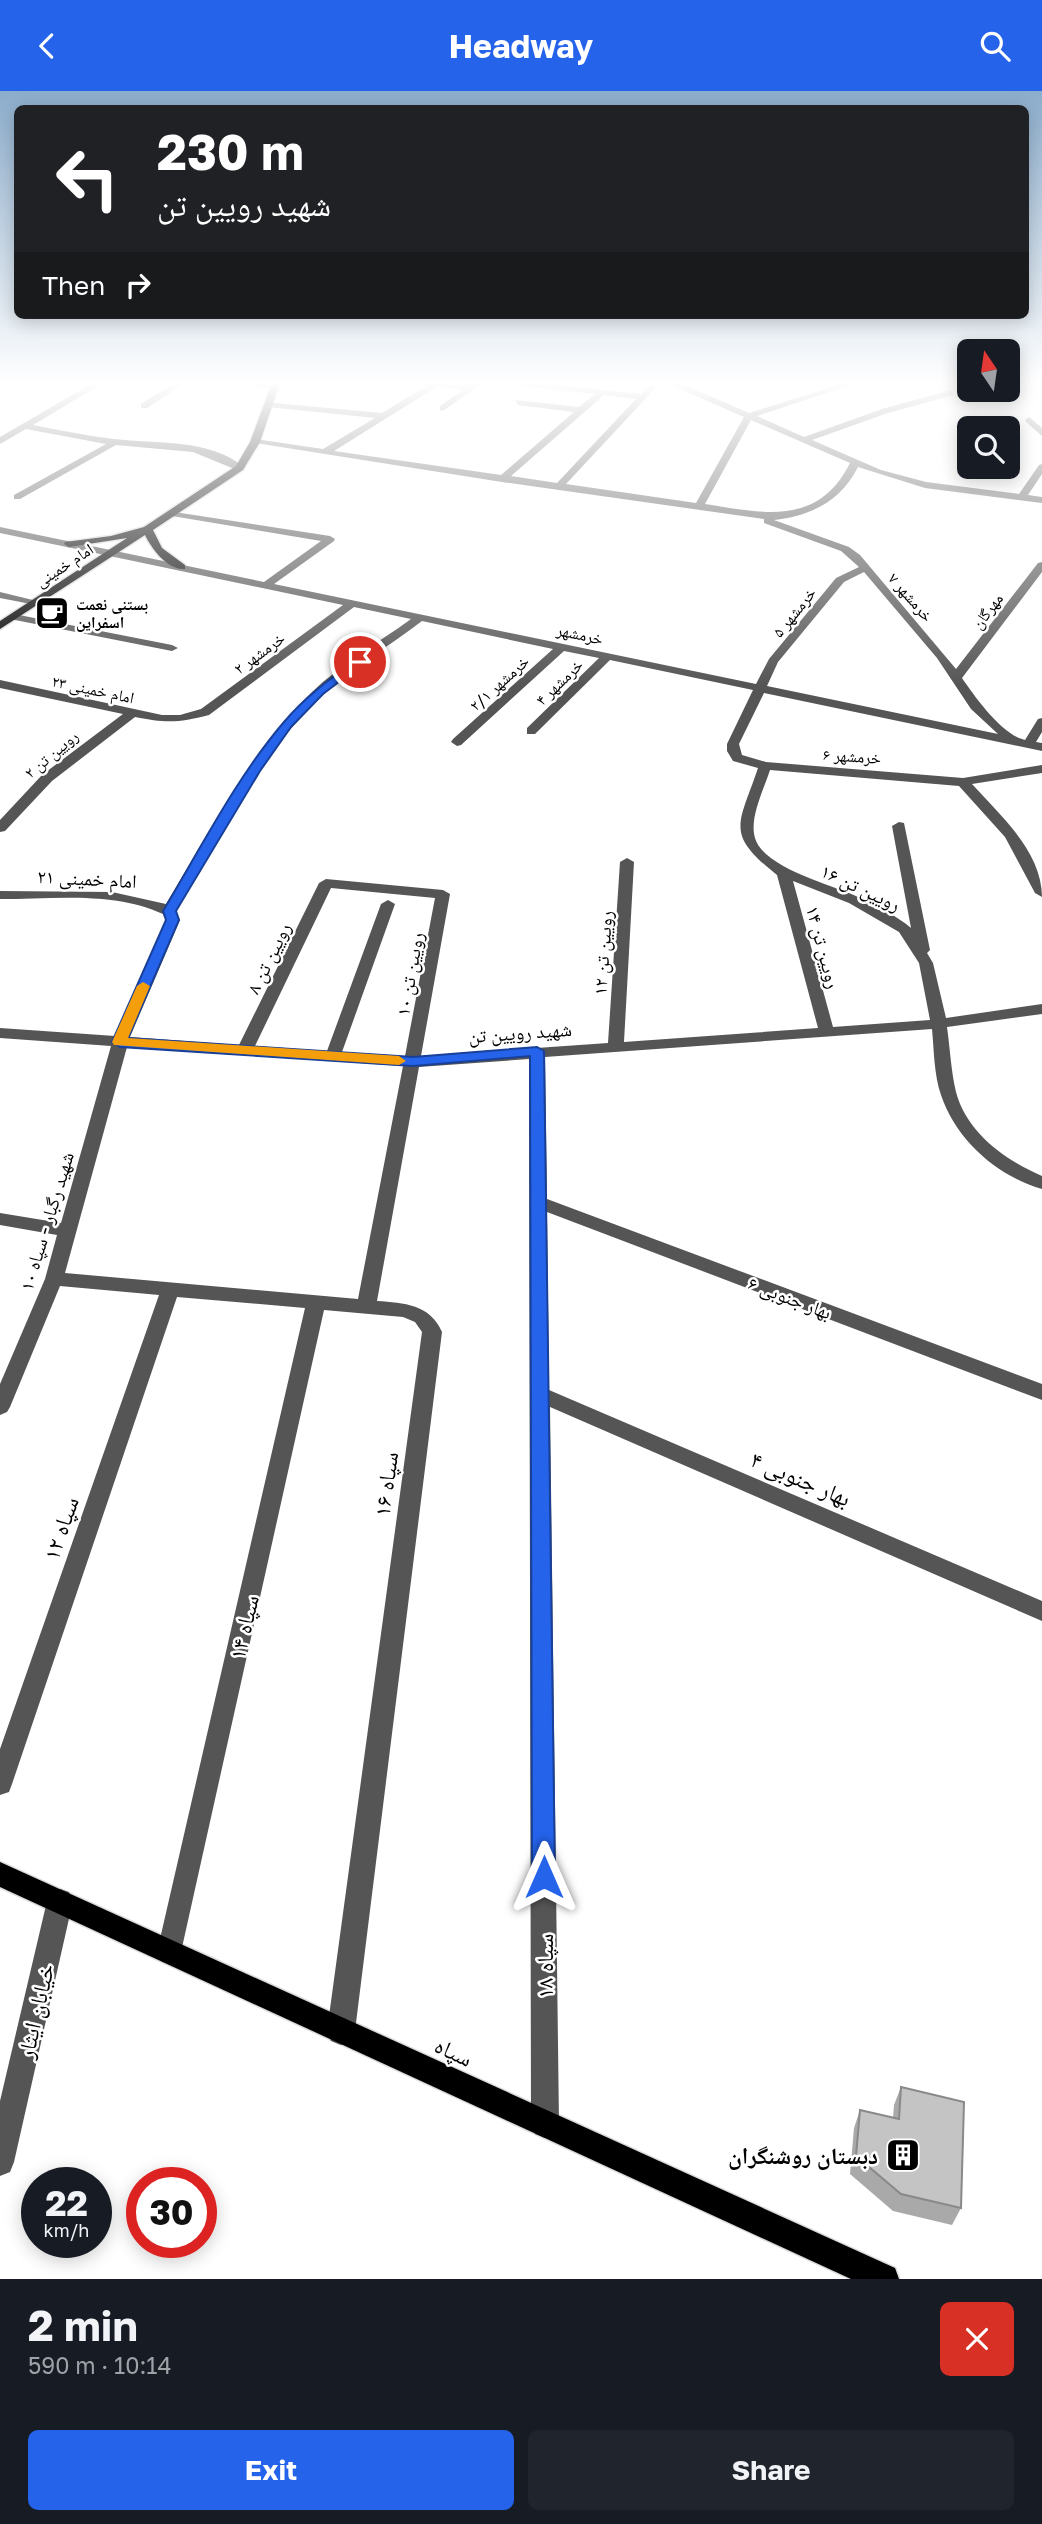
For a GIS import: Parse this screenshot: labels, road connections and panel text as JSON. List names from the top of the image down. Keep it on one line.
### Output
{"streets":{"main road":["امام خمینی","سپاه"],"street":["خرمشهر ۷","مهرگان","خرمشهر ۵","خرمشهر","خرمشهر ۲","خرمشهر ۴","خرمشهر ۲/۱","امام خمینی ۲۳","رویین تن ۲","خرمشهر ۶","امام خمینی ۲۱","رویین تن ۱۶","رویین تن ۱۴","رویین تن ۱۲","رویین تن ۸","رویین تن ۱۰","شهید رویین تن","شهید رگبار - سپاه ۱۰","بهار جنوبی ۶","بهار جنوبی ۴","سپاه ۱۶","سپاه ۱۲","سپاه ۱۴","سپاه ۱۸","خیابان ایثار"]},"crossings":[["امام خمینی","خرمشهر"],["خرمشهر ۷","مهرگان"],["خرمشهر ۷","خرمشهر ۵"],["خرمشهر ۷","خرمشهر"],["خرمشهر ۵","خرمشهر"],["خرمشهر ۵","خرمشهر ۶"],["خرمشهر","خرمشهر ۲"],["خرمشهر","خرمشهر ۴"],["خرمشهر","خرمشهر ۲/۱"],["خرمشهر","خرمشهر ۶"],["خرمشهر ۲","امام خمینی ۲۳"],["امام خمینی ۲۳","رویین تن ۲"],["خرمشهر ۶","رویین تن ۱۶"],["امام خمینی ۲۱","شهید رگبار - سپاه ۱۰"],["رویین تن ۱۶","رویین تن ۱۴"],["رویین تن ۱۶","شهید رویین تن"],["رویین تن ۱۴","شهید رویین تن"],["رویین تن ۱۲","شهید رویین تن"],["رویین تن ۸","رویین تن ۱۰"],["رویین تن ۸","شهید رویین تن"],["رویین تن ۱۰","شهید رویین تن"],["رویین تن ۱۰","سپاه ۱۶"],["شهید رویین تن","شهید رگبار - سپاه ۱۰"],["شهید رویین تن","سپاه ۱۸"],["شهید رگبار - سپاه ۱۰","سپاه ۱۶"],["بهار جنوبی ۶","سپاه ۱۸"],["بهار جنوبی ۴","سپاه ۱۸"],["سپاه ۱۶","سپاه ۱۲"],["سپاه ۱۶","سپاه ۱۴"],["سپاه ۱۶","سپاه"],["سپاه ۱۴","سپاه"],["سپاه ۱۸","سپاه"],["خیابان ایثار","سپاه"]],"places":{"cafe":["بستنی نعمت اسفراین"],"building":["دبستان روشنگران"]},"north":"top","page":{"header":"Headway","turn":["230 m","شهید رویین تن"],"then":"Then","speed":"22 km/h","limit":"30","heading":["2 min","590 m · 10:14"],"buttons":["Exit","Share"]}}
